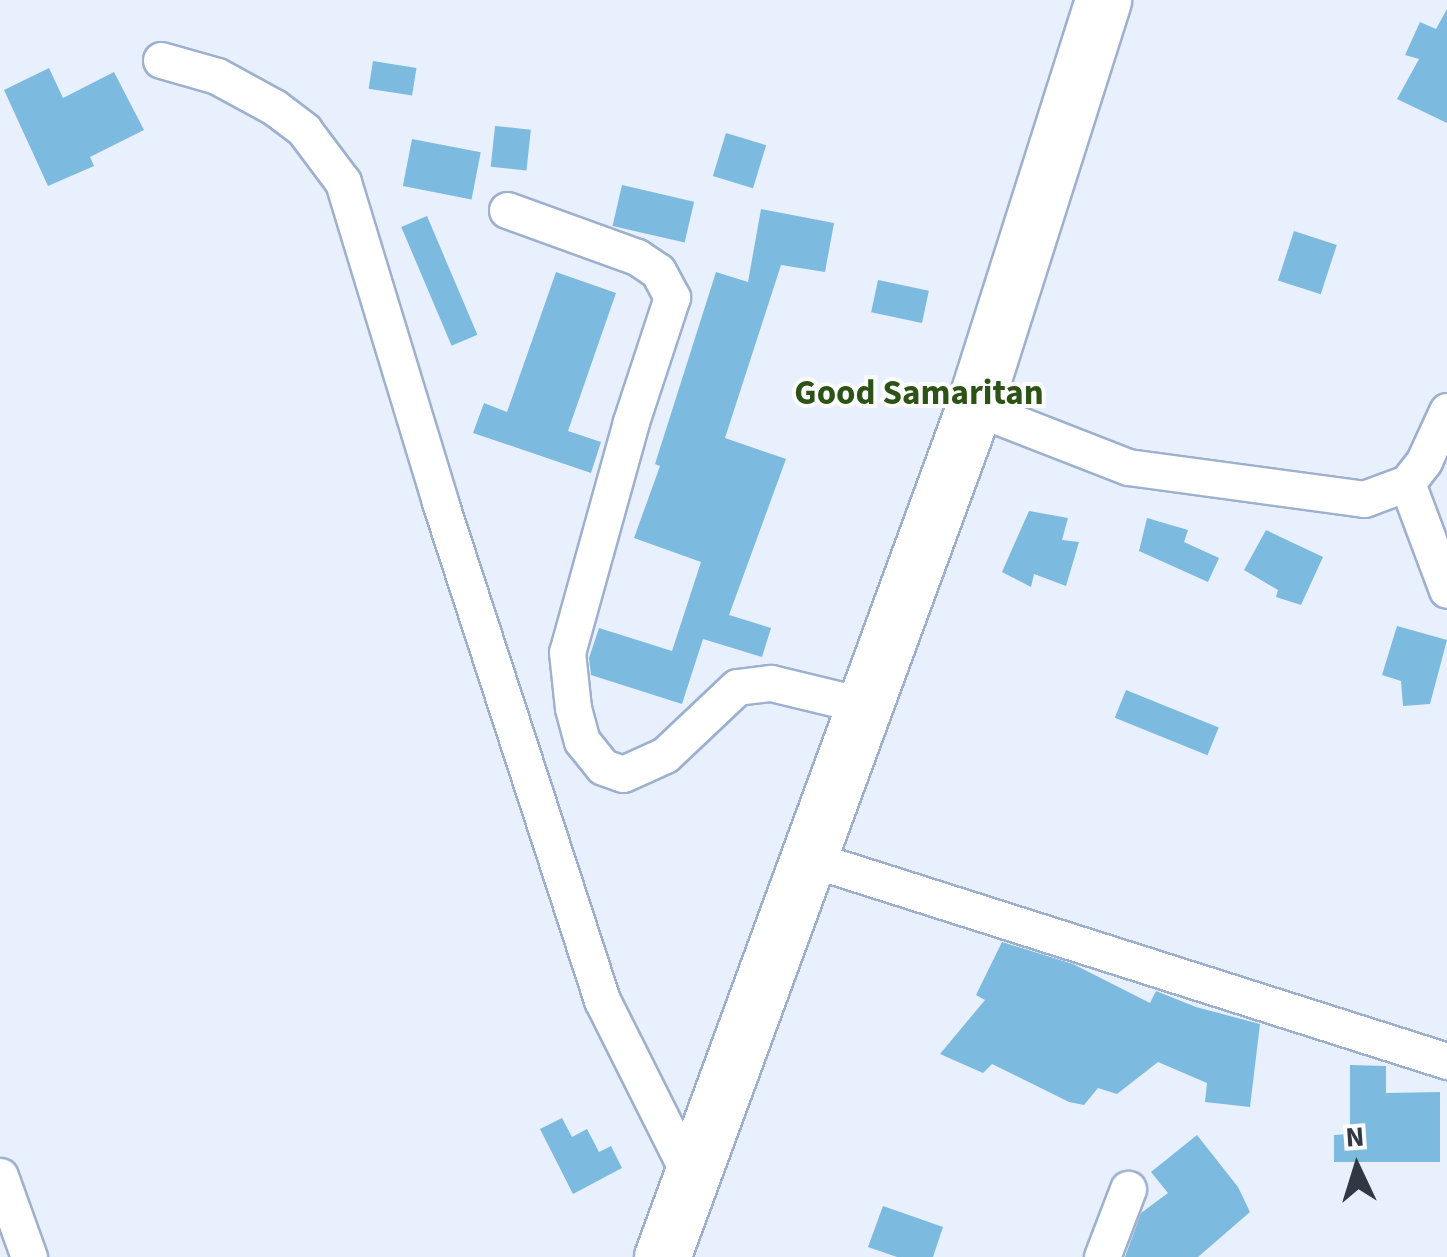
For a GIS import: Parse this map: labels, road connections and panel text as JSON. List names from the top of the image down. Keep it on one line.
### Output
{"districts":["Good Samaritan"],"north":"top"}
